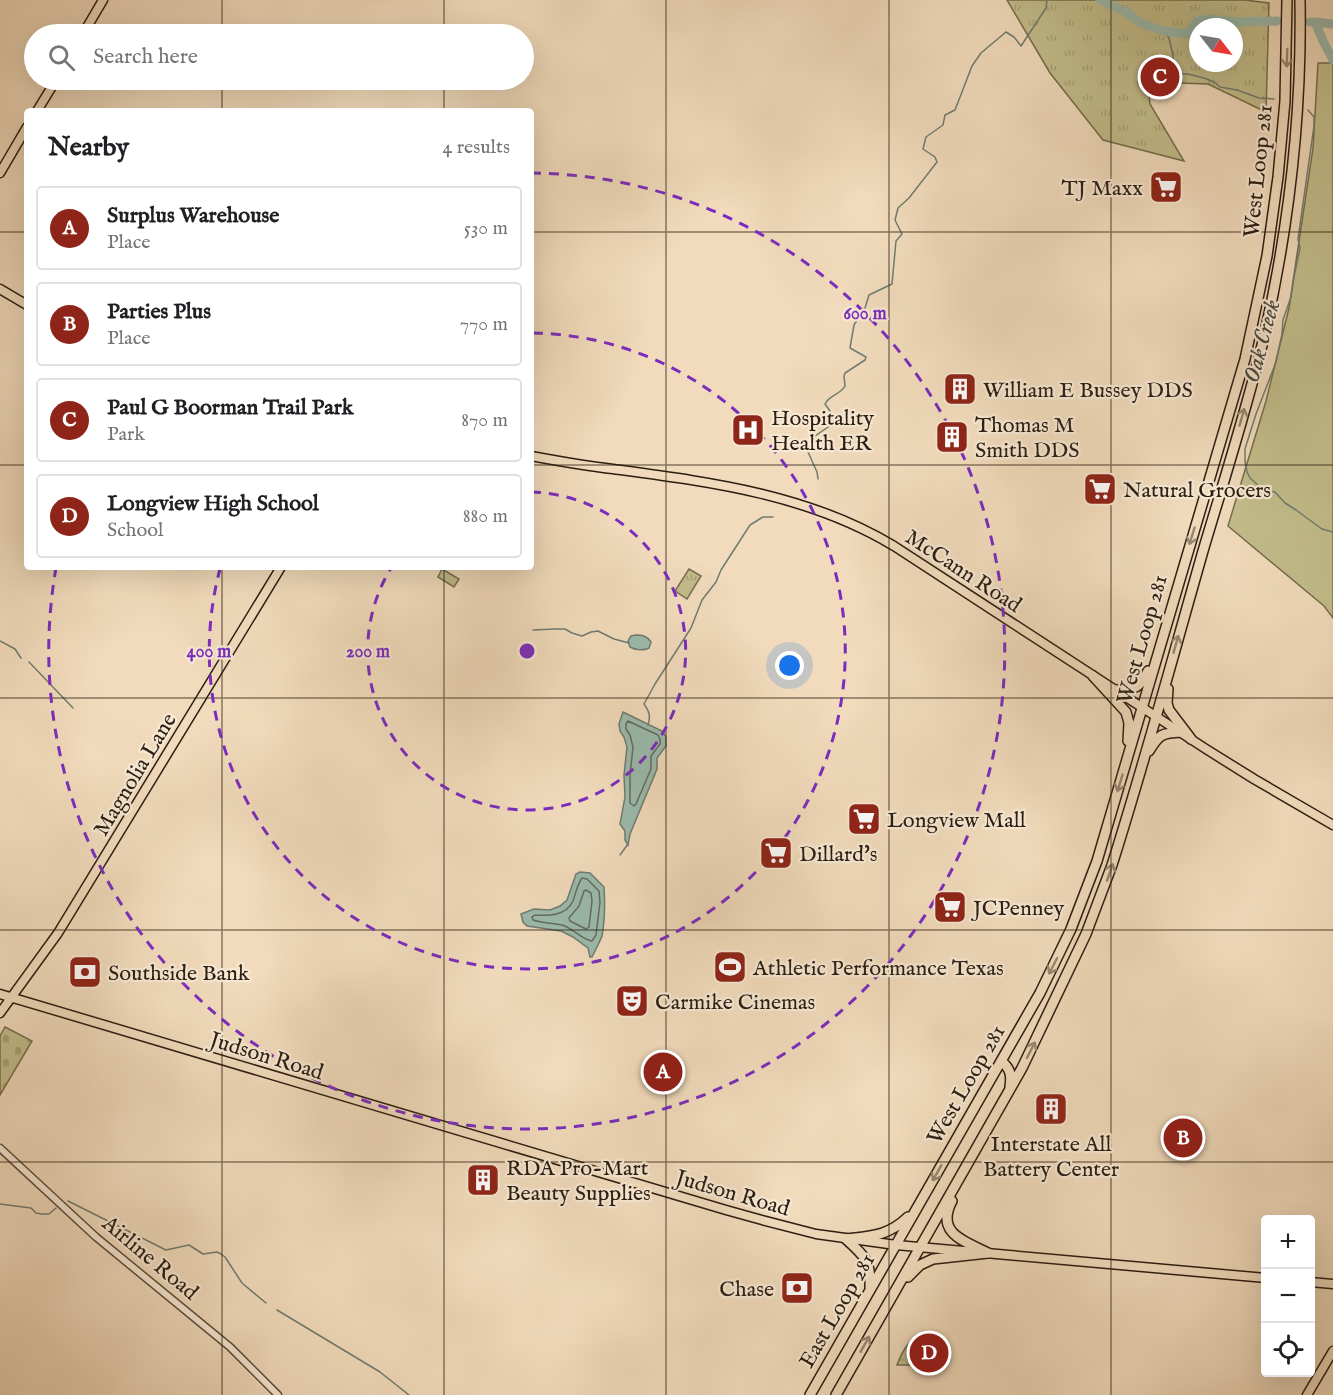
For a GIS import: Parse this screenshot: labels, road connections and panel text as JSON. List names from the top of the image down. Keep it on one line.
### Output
{"streets":{"highway":["West Loop 281","East Loop 281"],"main road":["McCann Road","Magnolia Lane","Judson Road"],"street":["Airline Road"]},"crossings":[["West Loop 281","McCann Road"],["West Loop 281","Judson Road"],["West Loop 281","East Loop 281"],["Magnolia Lane","Judson Road"],["Judson Road","East Loop 281"]],"water":["Oak Creek"],"places":{"supermarket":["TJ Maxx","Natural Grocers","Longview Mall","Dillard's","JCPenney"],"building":["William E Bussey DDS","Thomas M Smith DDS","Interstate All Battery Center","RDA Pro-Mart Beauty Supplies"],"hospital":["Hospitality Health ER"],"sports":["Athletic Performance Texas"],"bank":["Southside Bank","Chase"],"theatre":["Carmike Cinemas"]},"north":"bottom right","page":{"search":"Search here","pins":["C","A","B","D"],"heading":["Nearby","4 results"],"list":[{"mark":"A","name":"Surplus Warehouse","note":"Place","value":"530 m"},{"mark":"B","name":"Parties Plus","note":"Place","value":"770 m"},{"mark":"C","name":"Paul G Boorman Trail Park","note":"Park","value":"870 m"},{"mark":"D","name":"Longview High School","note":"School","value":"880 m"}],"map_buttons":["+","−"]},"rings":["600 m","400 m","200 m"]}
